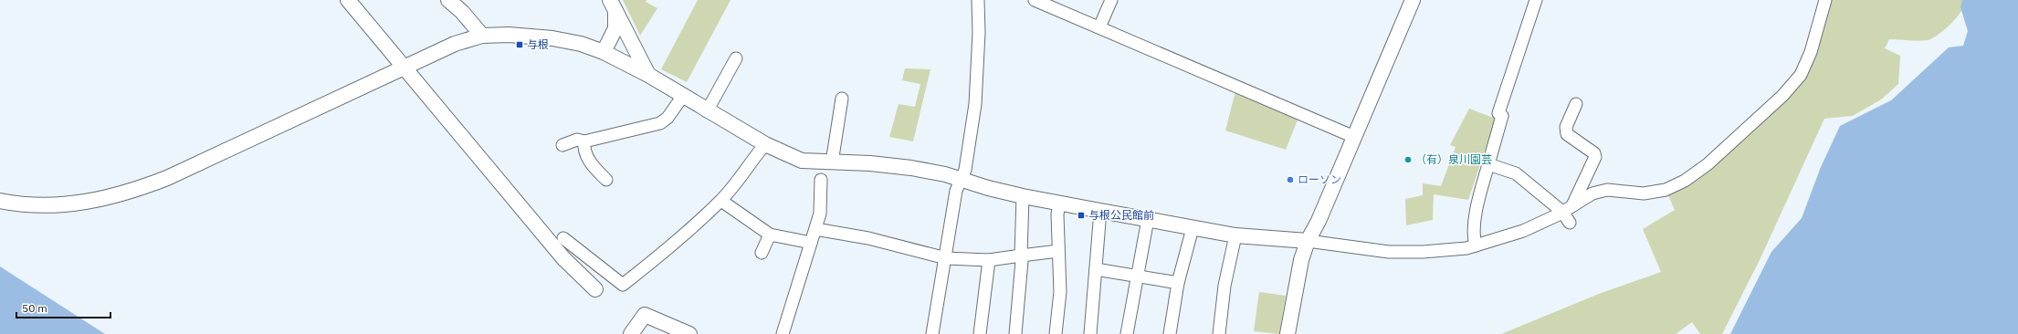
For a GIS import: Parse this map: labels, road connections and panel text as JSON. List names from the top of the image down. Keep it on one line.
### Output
{"places":{"transit":["与根","与根公民館前"],"other":["（有）泉川園芸","ローソン"]},"scale_bar":"50 m"}
